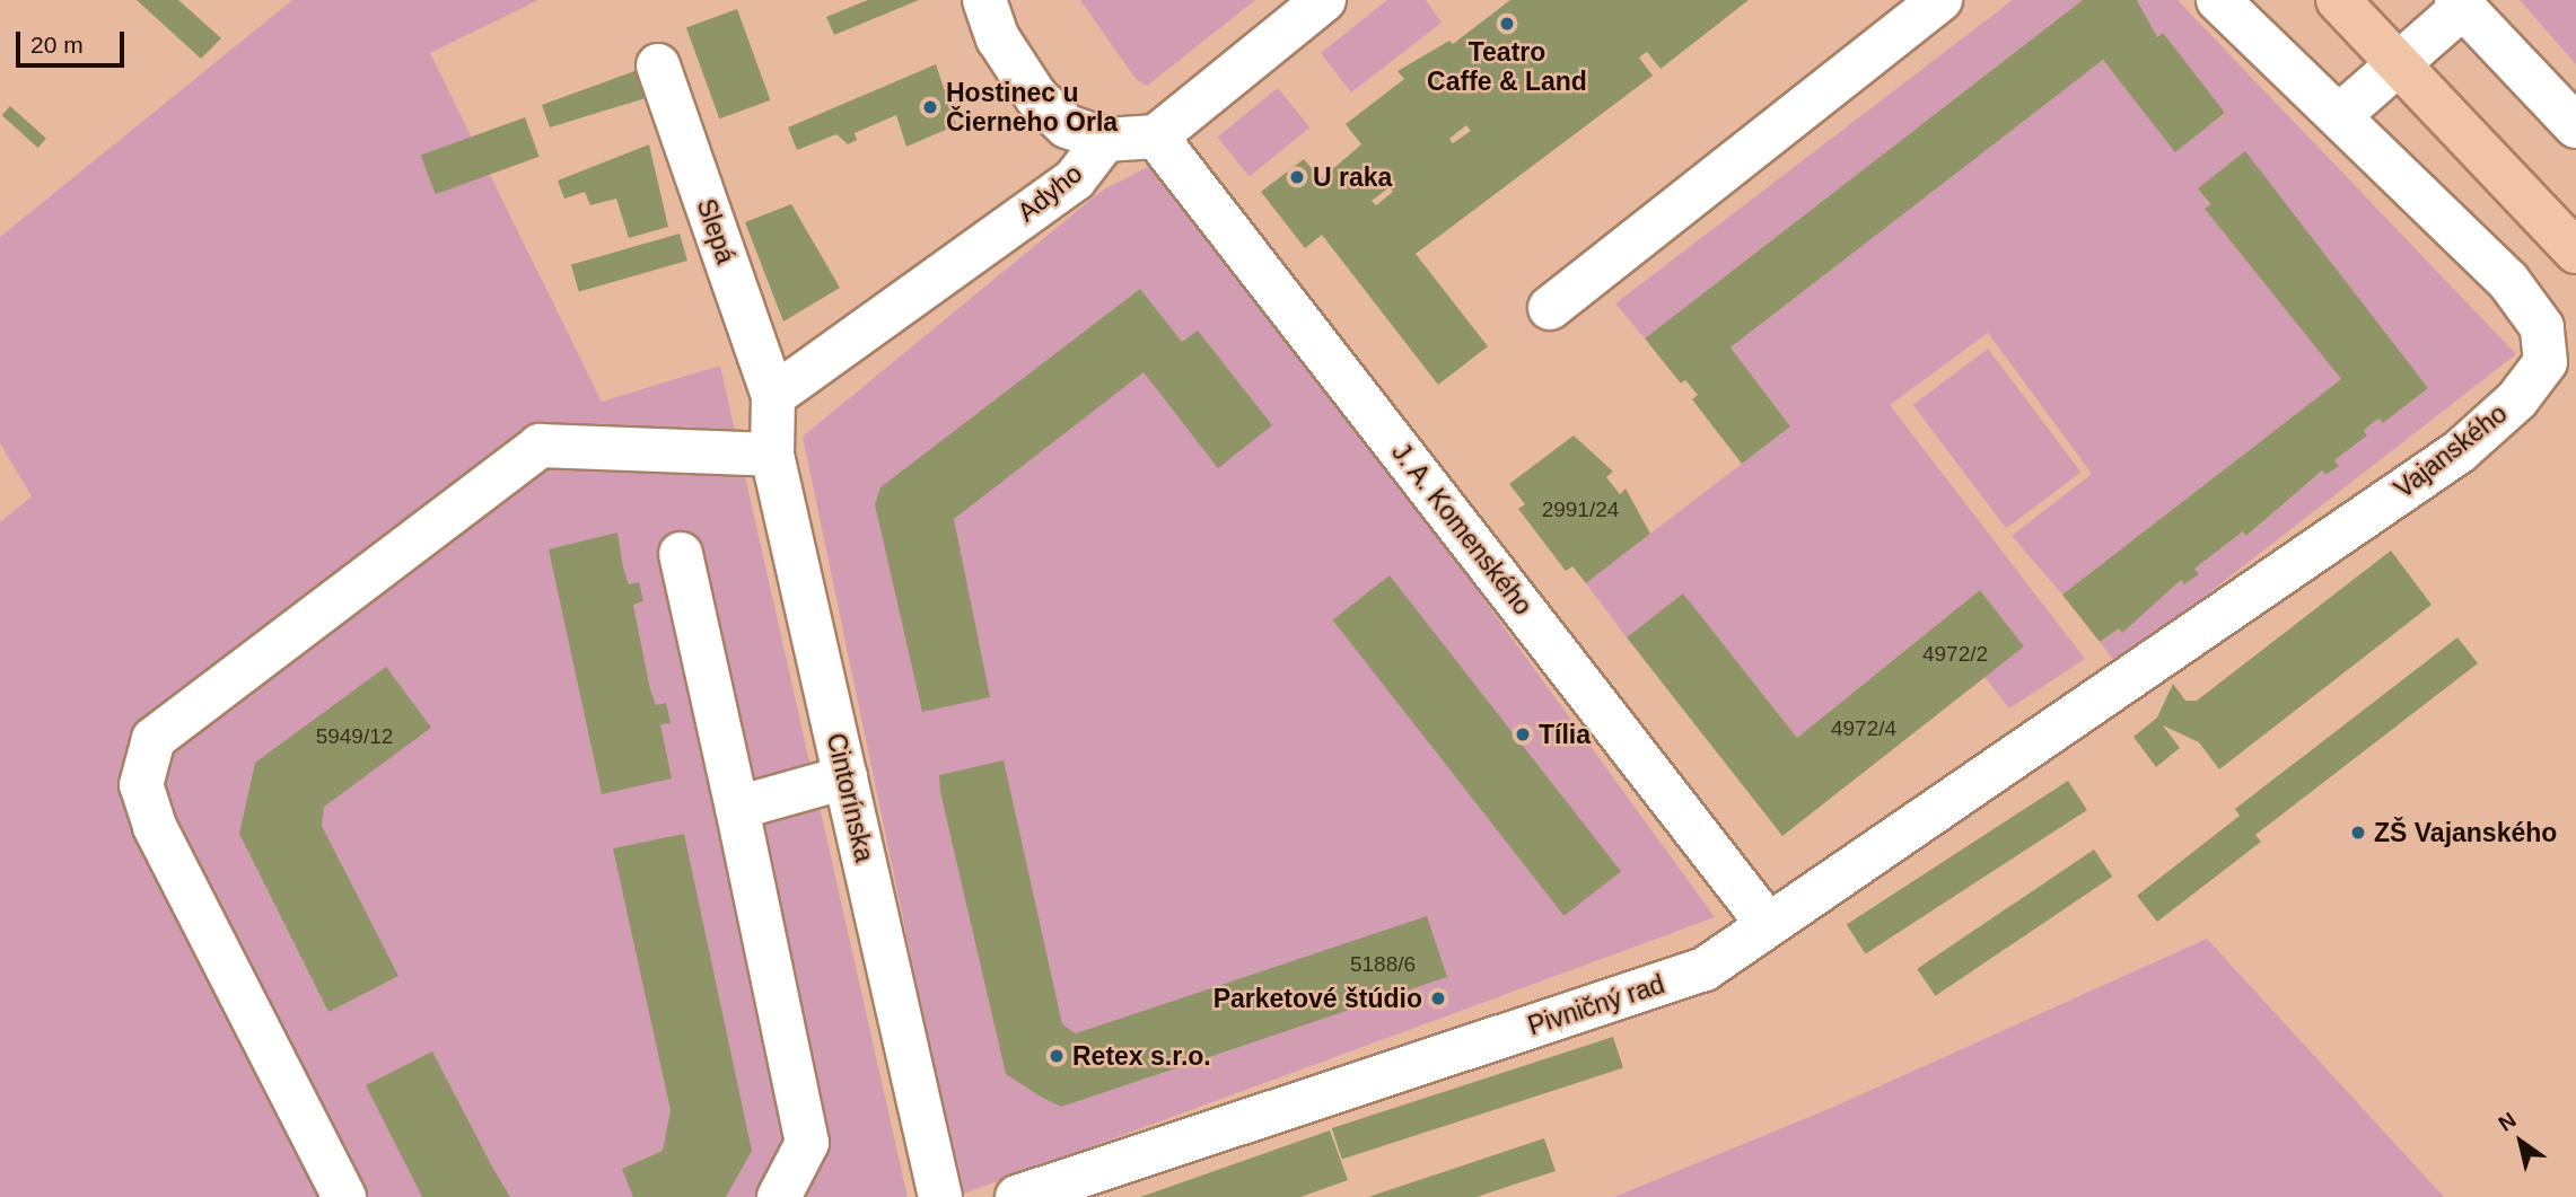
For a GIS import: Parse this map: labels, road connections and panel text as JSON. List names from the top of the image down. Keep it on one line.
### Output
{"streets":{"street":["Adyho","Slepá","Vajanského","J. A. Komenského","Cintorínska","Pivničný rad"]},"crossings":[["Adyho","Slepá"],["Adyho","Cintorínska"],["Slepá","Cintorínska"],["Vajanského","Pivničný rad"],["J. A. Komenského","Pivničný rad"]],"places":["Teatro Caffe & Land","Hostinec u Čierneho Orla","U raka","Tília","ZŠ Vajanského","Parketové štúdio","Retex s.r.o."],"house_numbers":["2991/24","4972/2","4972/4","5949/12","5188/6"],"scale_bar":"20 m","north":"top left"}
